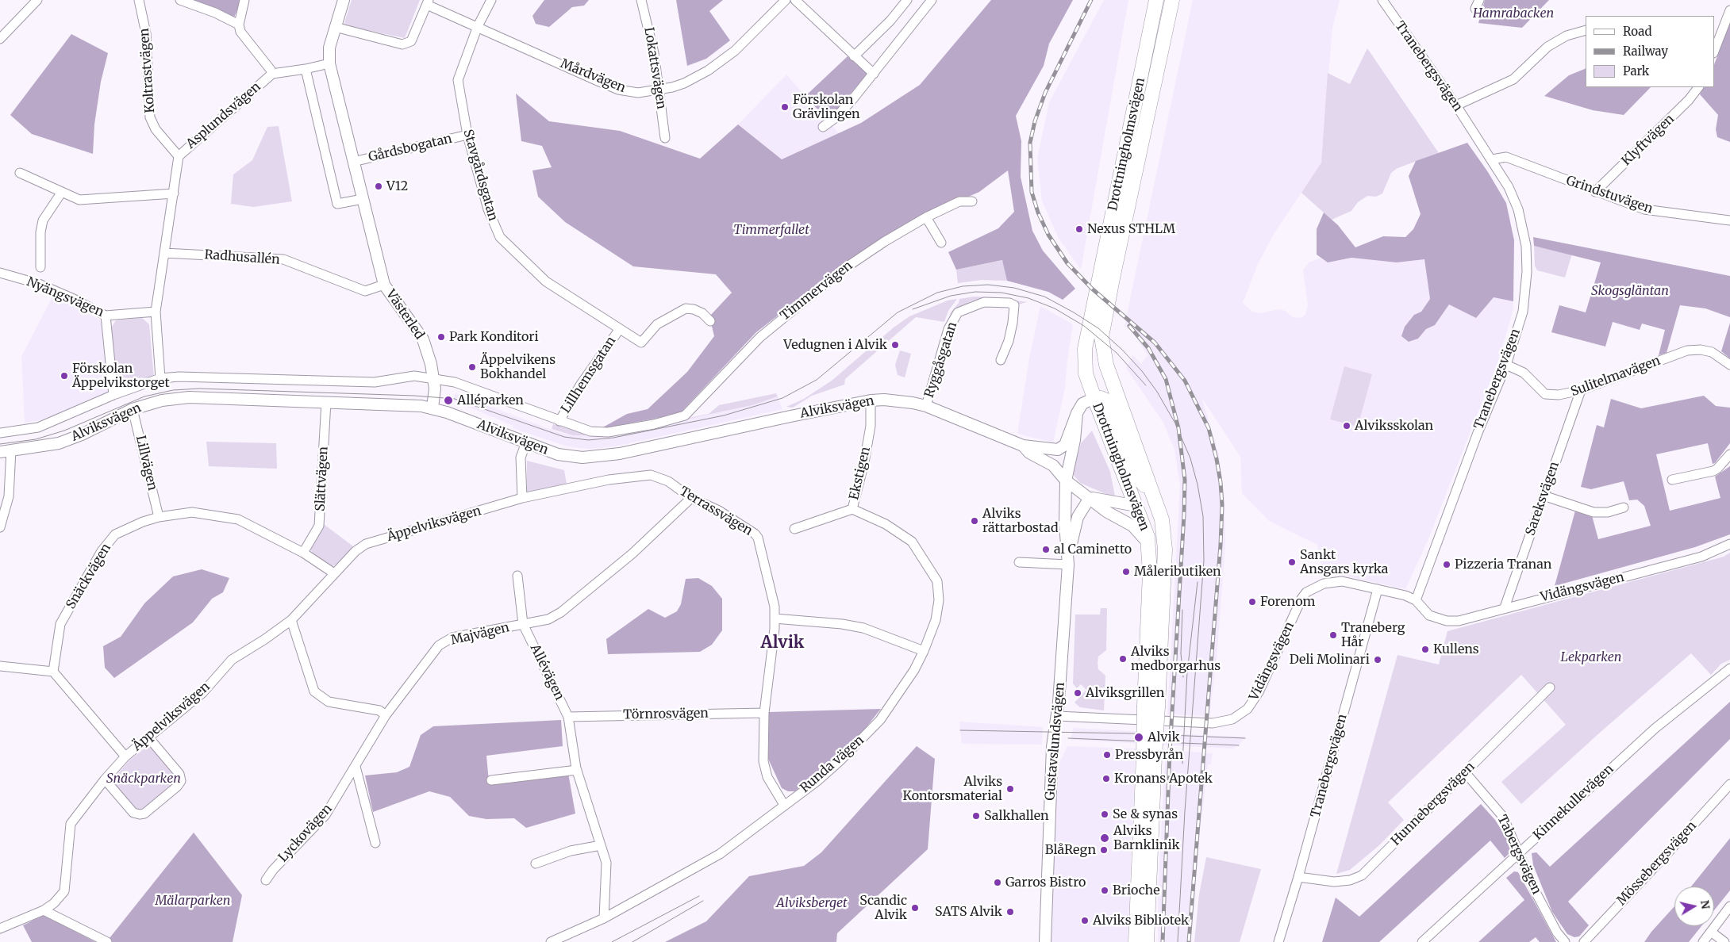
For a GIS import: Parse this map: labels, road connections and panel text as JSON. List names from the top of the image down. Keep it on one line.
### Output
{"streets":{"main road":["Drottningholmsvägen"],"street":["Tranebergsvägen","Lokattsvägen","Koltrastvägen","Mårdvägen","Asplundsvägen","Klyftvägen","Gårdsbogatan","Stavgårdsgatan","Grindstuvägen","Radhusallén","Timmervägen","Nyängsvägen","Västerled","Ryggåsgatan","Lillhemsgatan","Sulitelmavägen","Alviksvägen","Lillvägen","Ekstigen","Slättvägen","Sareksvägen","Terrassvägen","Äppelviksvägen","Snäckvägen","Vidängsvägen","Majvägen","Allévägen","Törnrosvägen","Gustavslundsvägen","Runda vägen","Kinnekullevägen","Hunnebergsvägen","Lyckovägen","Tabergsvägen","Mössebergsvägen"]},"crossings":[["Tranebergsvägen","Grindstuvägen"],["Tranebergsvägen","Sulitelmavägen"],["Tranebergsvägen","Vidängsvägen"],["Tranebergsvägen","Hunnebergsvägen"],["Lokattsvägen","Mårdvägen"],["Koltrastvägen","Asplundsvägen"],["Mårdvägen","Stavgårdsgatan"],["Asplundsvägen","Radhusallén"],["Asplundsvägen","Nyängsvägen"],["Asplundsvägen","Västerled"],["Asplundsvägen","Alviksvägen"],["Klyftvägen","Grindstuvägen"],["Drottningholmsvägen","Alviksvägen"],["Gårdsbogatan","Stavgårdsgatan"],["Gårdsbogatan","Västerled"],["Stavgårdsgatan","Lillhemsgatan"],["Radhusallén","Västerled"],["Timmervägen","Alviksvägen"],["Västerled","Alviksvägen"],["Ryggåsgatan","Alviksvägen"],["Lillhemsgatan","Alviksvägen"],["Sulitelmavägen","Sareksvägen"],["Alviksvägen","Lillvägen"],["Alviksvägen","Ekstigen"],["Alviksvägen","Slättvägen"],["Alviksvägen","Gustavslundsvägen"],["Lillvägen","Snäckvägen"],["Ekstigen","Runda vägen"],["Slättvägen","Snäckvägen"],["Sareksvägen","Vidängsvägen"],["Terrassvägen","Äppelviksvägen"],["Terrassvägen","Majvägen"],["Terrassvägen","Törnrosvägen"],["Terrassvägen","Runda vägen"],["Äppelviksvägen","Snäckvägen"],["Vidängsvägen","Gustavslundsvägen"],["Majvägen","Allévägen"],["Majvägen","Lyckovägen"],["Allévägen","Törnrosvägen"],["Allévägen","Runda vägen"],["Kinnekullevägen","Tabergsvägen"],["Hunnebergsvägen","Tabergsvägen"]],"districts":["Alvik"],"parks":["Hamrabacken","Timmerfallet","Skogsgläntan","Lekparken","Snäckparken","Mälarparken","Alviksberget"],"places":["Förskolan Grävlingen","V12","Nexus STHLM","Park Konditori","Vedugnen i Alvik","Äppelvikens Bokhandel","Förskolan Äppelvikstorget","Alléparken","Alviksskolan","Alviks rättarbostad","al Caminetto","Sankt Ansgars kyrka","Pizzeria Tranan","Måleributiken","Forenom","Traneberg Hår","Kullens","Alviks medborgarhus","Deli Molinari","Alviksgrillen","Alvik","Pressbyrån","Kronans Apotek","Alviks Kontorsmaterial","Se & synas","Salkhallen","Alviks Barnklinik","BlåRegn","Garros Bistro","Brioche","Scandic Alvik","SATS Alvik","Alviks Bibliotek"],"legend":["Road","Railway","Park"],"north":"right"}
